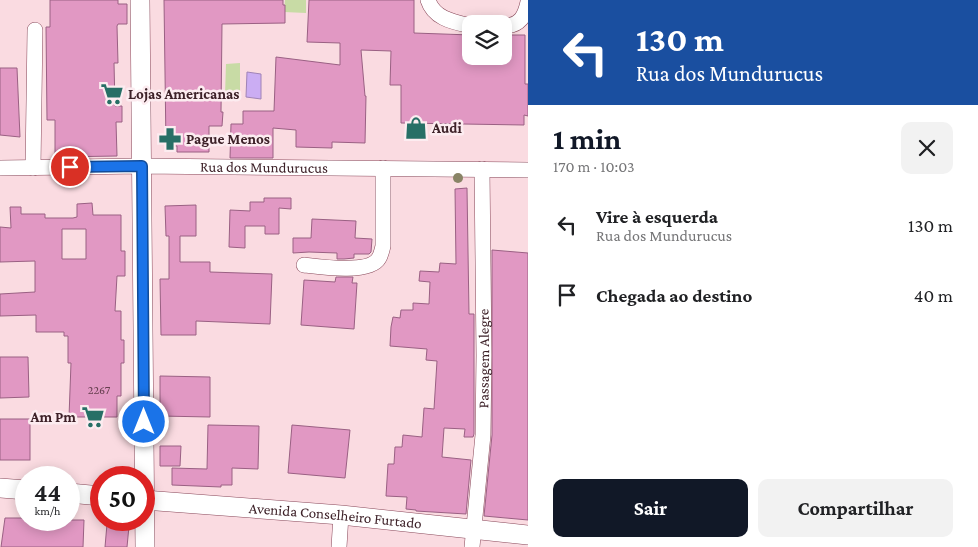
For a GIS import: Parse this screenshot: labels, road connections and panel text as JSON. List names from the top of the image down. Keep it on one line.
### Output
{"streets":{"main road":["Avenida Conselheiro Furtado"],"street":["Rua dos Mundurucus","Passagem Alegre"]},"crossings":[["Rua dos Mundurucus","Passagem Alegre"],["Passagem Alegre","Avenida Conselheiro Furtado"]],"places":{"supermarket":["Lojas Americanas","Am Pm"],"shop":["Audi"],"pharmacy":["Pague Menos"]},"house_numbers":["2267"],"page":{"turn":["130 m","Rua dos Mundurucus"],"heading":["1 min","170 m · 10:03"],"list":[{"name":"Vire à esquerda","note":"Rua dos Mundurucus","value":"130 m"},{"name":"Chegada ao destino","value":"40 m"}],"speed":"44 km/h","limit":"50","buttons":["Sair","Compartilhar"]}}
